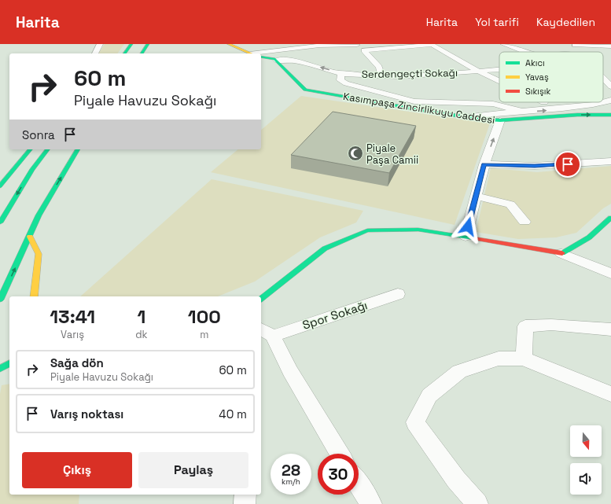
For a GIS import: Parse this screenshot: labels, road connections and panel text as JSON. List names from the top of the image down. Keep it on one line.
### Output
{"streets":{"street":["Serdengeçti Sokağı","Kasımpaşa Zincirlikuyu Caddesi","Spor Sokağı"]},"crossings":[["Serdengeçti Sokağı","Kasımpaşa Zincirlikuyu Caddesi"]],"places":{"mosque":["Piyale Paşa Camii"]},"legend":["Akıcı","Yavaş","Sıkışık"],"north":"bottom","page":{"header":"Harita","nav":["Harita","Yol tarifi","Kaydedilen"],"turn":["60 m","Piyale Havuzu Sokağı"],"then":"Sonra","eta":["13:41","Varış","1","dk","100","m"],"list":[{"name":"Sağa dön","note":"Piyale Havuzu Sokağı","value":"60 m"},{"name":"Varış noktası","value":"40 m"}],"buttons":["Çıkış","Paylaş"],"speed":"28 km/h","limit":"30"}}
